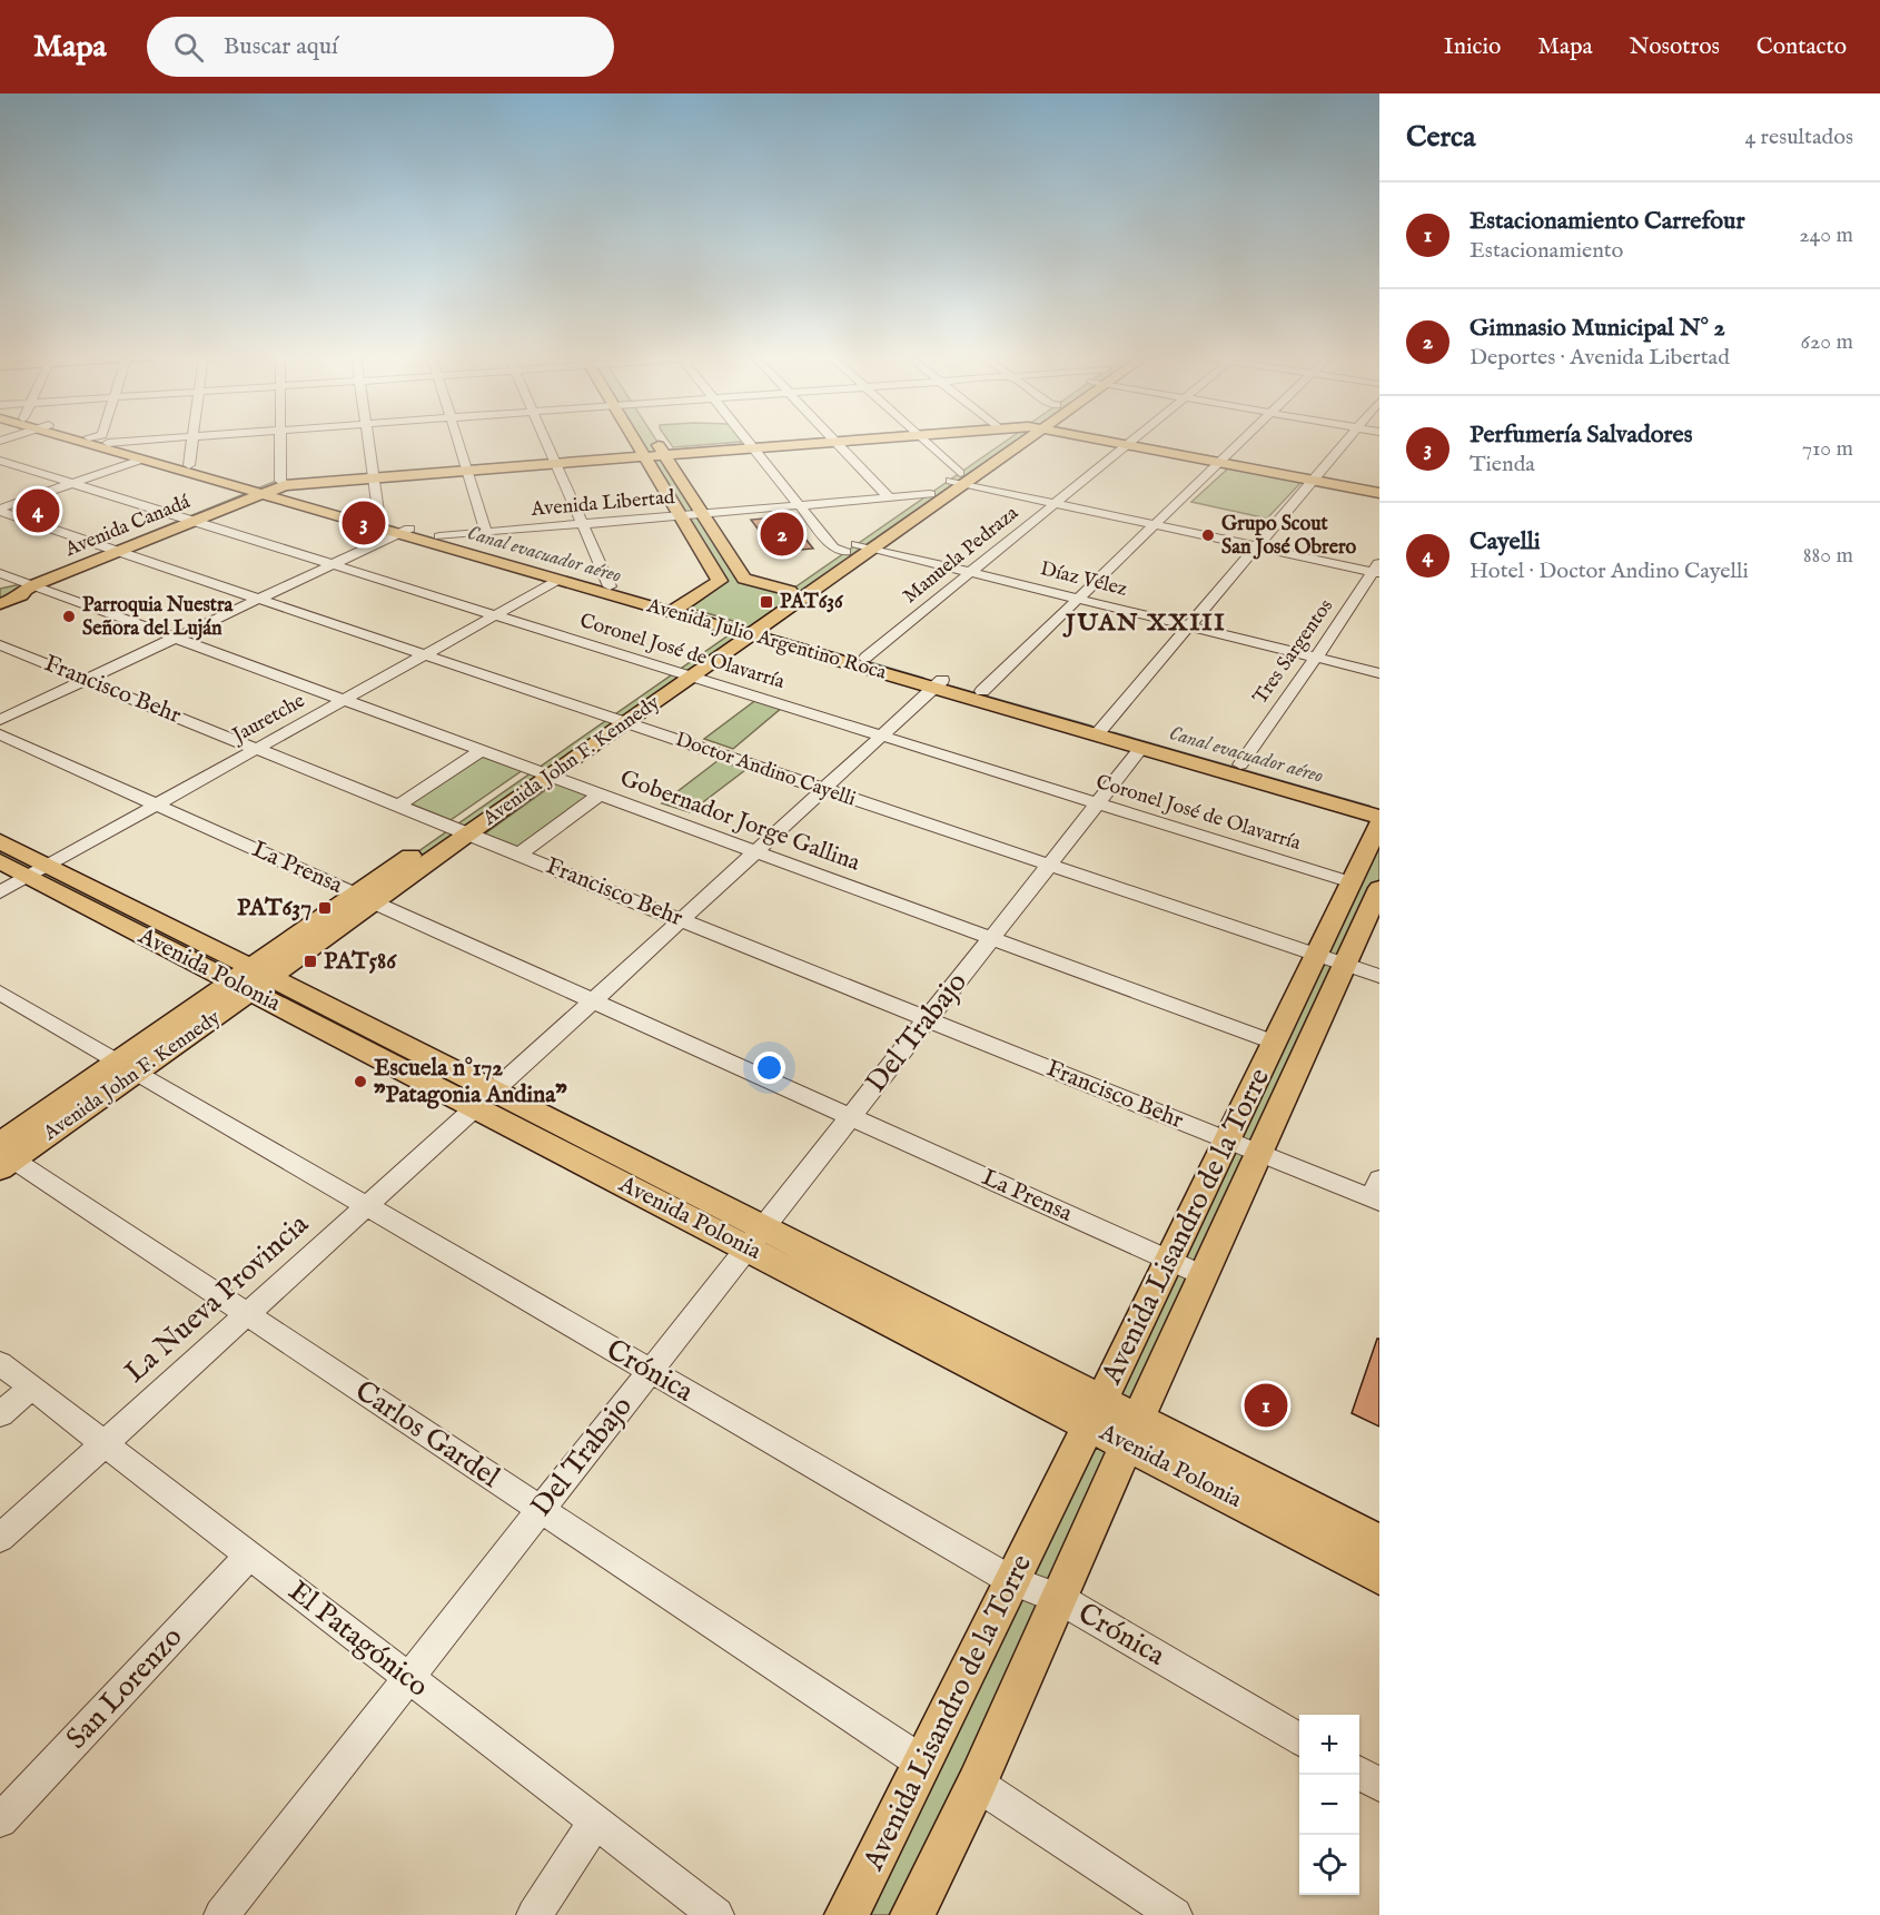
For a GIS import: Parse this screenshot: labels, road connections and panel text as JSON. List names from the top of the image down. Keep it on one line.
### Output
{"streets":{"main road":["Avenida Canadá","Avenida Julio Argentino Roca","Avenida John F. Kennedy","Avenida Polonia","Avenida Lisandro de la Torre"],"street":["Avenida Libertad","Manuela Pedraza","Díaz Vélez","Coronel José de Olavarría","Tres Sargentos","Francisco Behr","Jauretche","Doctor Andino Cayelli","Gobernador Jorge Gallina","La Prensa","Del Trabajo","La Nueva Provincia","Crónica","Carlos Gardel","El Patagónico","San Lorenzo"]},"crossings":[["Avenida Libertad","Avenida Julio Argentino Roca"],["Avenida Libertad","Avenida John F. Kennedy"],["Avenida Canadá","Avenida Julio Argentino Roca"],["Avenida Canadá","Coronel José de Olavarría"],["Avenida Canadá","Doctor Andino Cayelli"],["Avenida Canadá","Gobernador Jorge Gallina"],["Manuela Pedraza","Díaz Vélez"],["Manuela Pedraza","Avenida Julio Argentino Roca"],["Díaz Vélez","Tres Sargentos"],["Díaz Vélez","Avenida John F. Kennedy"],["Avenida Julio Argentino Roca","Tres Sargentos"],["Avenida Julio Argentino Roca","Jauretche"],["Avenida Julio Argentino Roca","Avenida John F. Kennedy"],["Avenida Julio Argentino Roca","Del Trabajo"],["Avenida Julio Argentino Roca","La Nueva Provincia"],["Coronel José de Olavarría","Jauretche"],["Coronel José de Olavarría","Avenida John F. Kennedy"],["Coronel José de Olavarría","Del Trabajo"],["Coronel José de Olavarría","Avenida Lisandro de la Torre"],["Coronel José de Olavarría","La Nueva Provincia"],["Francisco Behr","Jauretche"],["Francisco Behr","Avenida John F. Kennedy"],["Francisco Behr","Del Trabajo"],["Francisco Behr","Avenida Lisandro de la Torre"],["Francisco Behr","La Nueva Provincia"],["Jauretche","Doctor Andino Cayelli"],["Jauretche","Gobernador Jorge Gallina"],["Jauretche","La Prensa"],["Jauretche","Avenida Polonia"],["Avenida John F. Kennedy","Doctor Andino Cayelli"],["Avenida John F. Kennedy","Gobernador Jorge Gallina"],["Avenida John F. Kennedy","La Prensa"],["Avenida John F. Kennedy","Avenida Polonia"],["Avenida John F. Kennedy","Crónica"],["Avenida John F. Kennedy","Carlos Gardel"],["Doctor Andino Cayelli","Del Trabajo"],["Doctor Andino Cayelli","Avenida Lisandro de la Torre"],["Doctor Andino Cayelli","La Nueva Provincia"],["Gobernador Jorge Gallina","Del Trabajo"],["Gobernador Jorge Gallina","Avenida Lisandro de la Torre"],["Gobernador Jorge Gallina","La Nueva Provincia"],["La Prensa","Del Trabajo"],["La Prensa","Avenida Lisandro de la Torre"],["La Prensa","La Nueva Provincia"],["Avenida Polonia","Del Trabajo"],["Avenida Polonia","Avenida Lisandro de la Torre"],["Avenida Polonia","La Nueva Provincia"],["Del Trabajo","Crónica"],["Del Trabajo","Carlos Gardel"],["Del Trabajo","El Patagónico"],["Avenida Lisandro de la Torre","Crónica"],["Avenida Lisandro de la Torre","Carlos Gardel"],["La Nueva Provincia","Crónica"],["La Nueva Provincia","Carlos Gardel"],["La Nueva Provincia","El Patagónico"],["El Patagónico","San Lorenzo"]],"districts":["JUAN XXIII"],"water":["Canal evacuador aéreo"],"places":{"other":["Grupo Scout San José Obrero","Parroquia Nuestra Señora del Luján","Escuela n°172 \"Patagonia Andina\""],"transit":["PAT636","PAT637","PAT586"]},"page":{"header":"Mapa","search":"Buscar aquí","nav":["Inicio","Mapa","Nosotros","Contacto"],"heading":["Cerca","4 resultados"],"list":[{"mark":"1","name":"Estacionamiento Carrefour","note":"Estacionamiento","value":"240 m"},{"mark":"2","name":"Gimnasio Municipal N° 2","note":"Deportes · Avenida Libertad","value":"620 m"},{"mark":"3","name":"Perfumería Salvadores","note":"Tienda","value":"710 m"},{"mark":"4","name":"Cayelli","note":"Hotel · Doctor Andino Cayelli","value":"880 m"}],"pins":["4","3","2","1"],"map_buttons":["+","−"]}}
